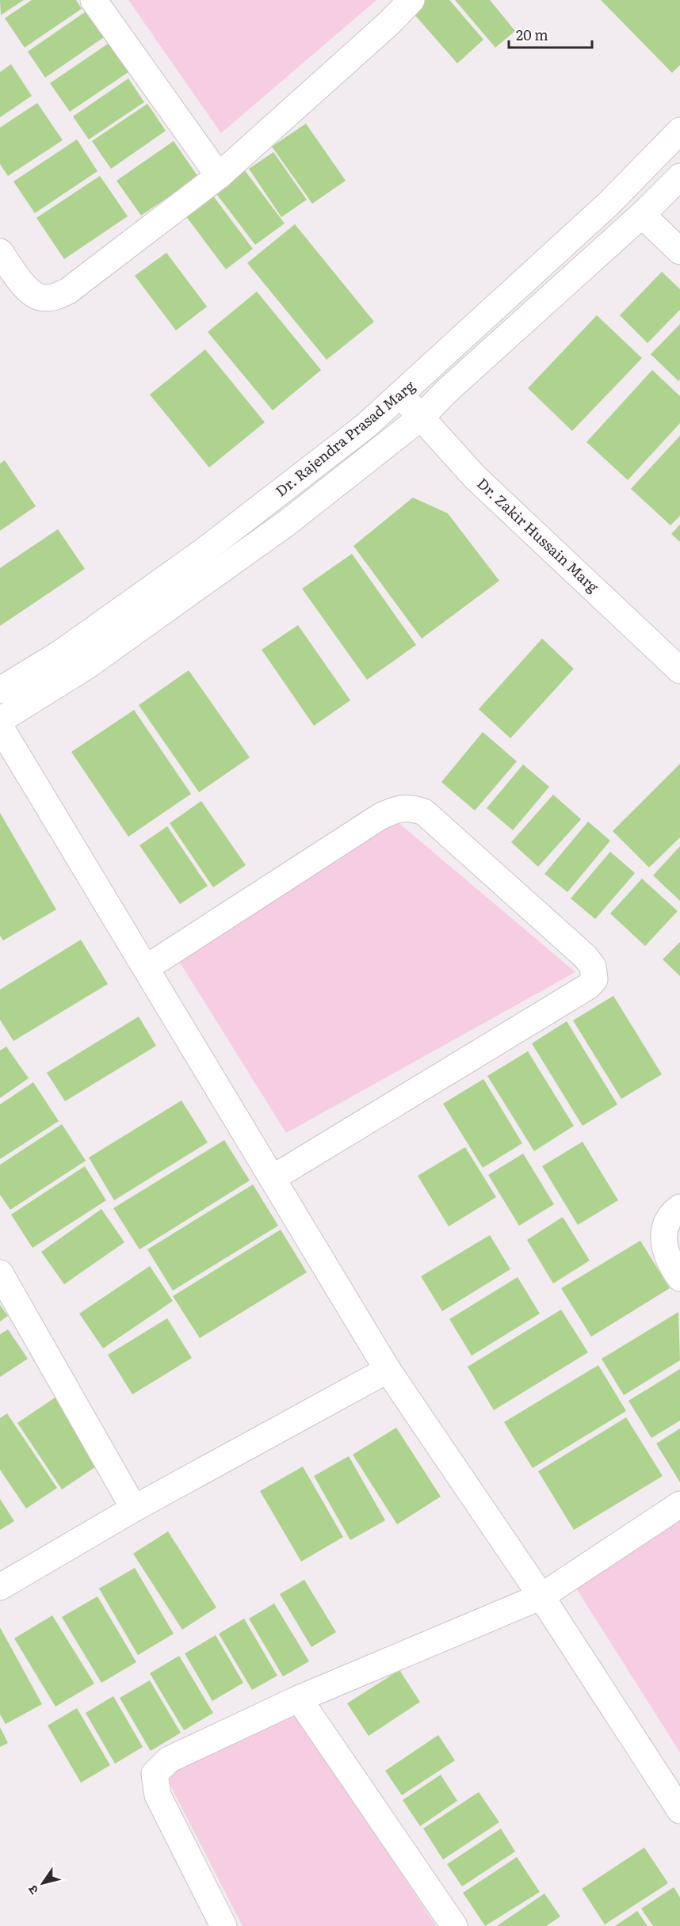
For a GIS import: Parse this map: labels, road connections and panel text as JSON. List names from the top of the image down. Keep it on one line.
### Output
{"streets":{"street":["Dr. Rajendra Prasad Marg","Dr. Zakir Hussain Marg"]},"crossings":[["Dr. Rajendra Prasad Marg","Dr. Zakir Hussain Marg"]],"scale_bar":"20 m","north":"bottom left"}
